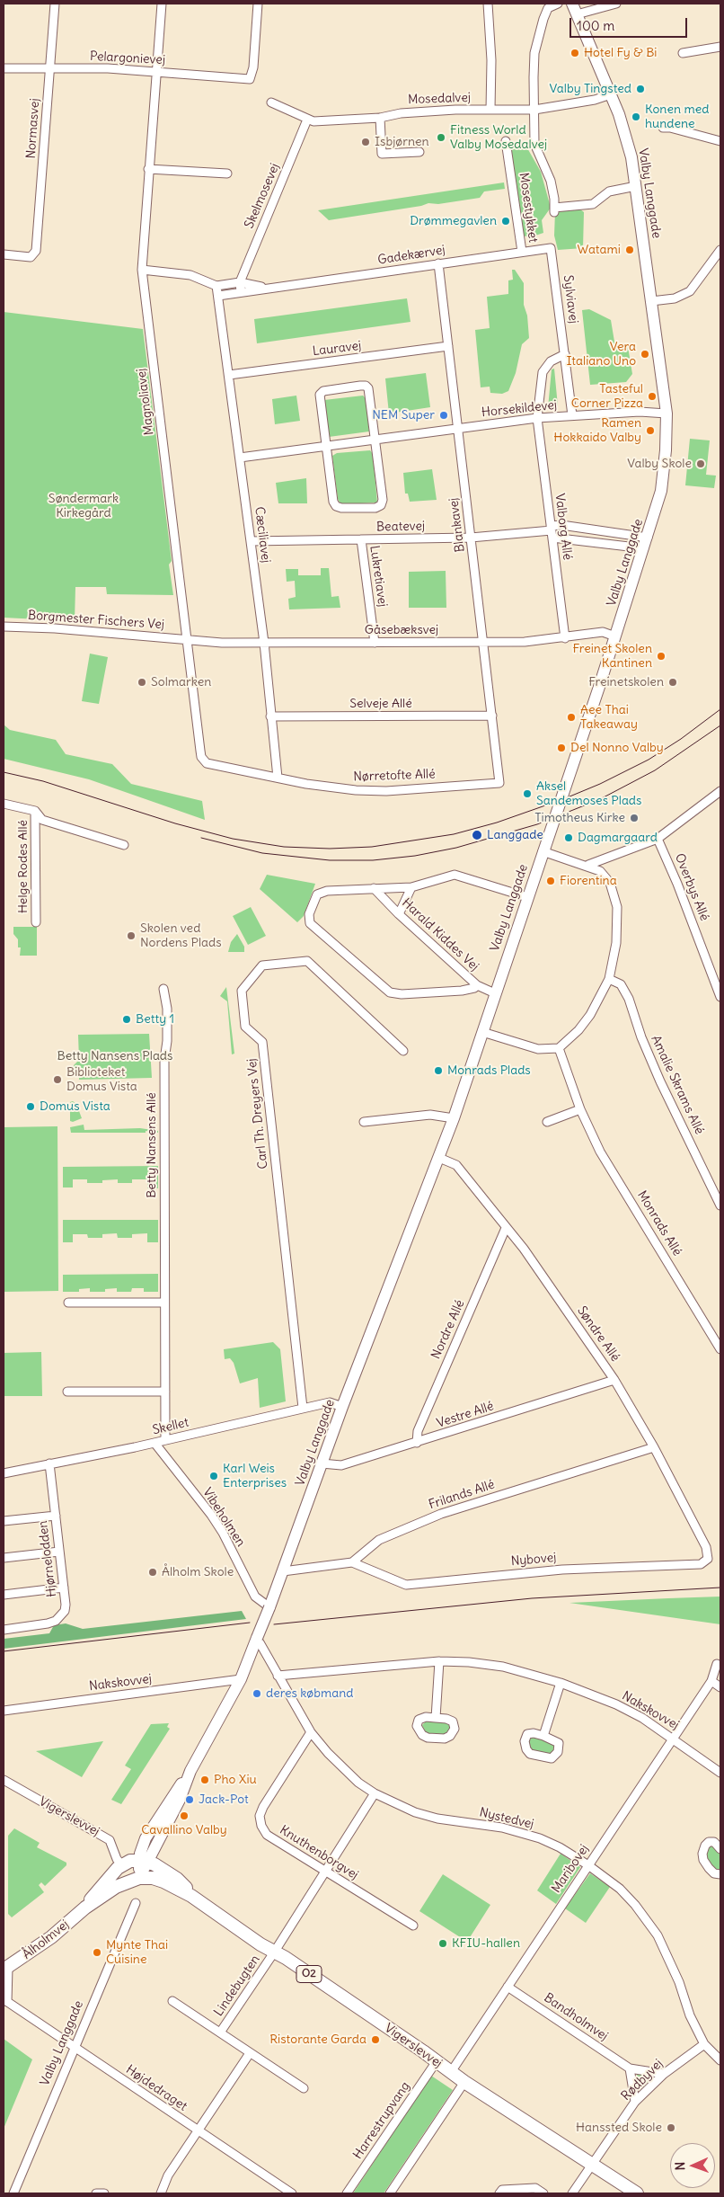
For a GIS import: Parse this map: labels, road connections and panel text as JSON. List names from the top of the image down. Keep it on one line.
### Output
{"streets":{"main road":["Vigerslevvej","Ålholmvej","O2"],"street":["Pelargonievej","Mosedalvej","Normasvej","Valby Langgade","Skelmosevej","Mosestykket","Gadekærvej","Sylviavej","Lauravej","Magnoliavej","Horsekildevej","Blankavej","Beatevej","Valborg Allé","Cæciliavej","Lukretiavej","Borgmester Fischers Vej","Gåsebæksvej","Selveje Allé","Nørretofte Allé","Helge Rodes Allé","Overbys Allé","Harald Kiddes Vej","Amalie Skrams Allé","Carl Th. Dreyers Vej","Betty Nansens Allé","Monrads Allé","Nordre Allé","Søndre Allé","Vestre Allé","Skellet","Frilands Allé","Vibeholmen","Hjørnelodden","Nybovej","Nakskovvej","Nystedvej","Knuthenborgvej","Maribovej","Lindebugten","Bandholmvej","Rødbyvej","Højdedraget","Harrestrupvang"]},"crossings":[["Pelargonievej","Normasvej"],["Pelargonievej","Magnoliavej"],["Mosedalvej","Valby Langgade"],["Mosedalvej","Skelmosevej"],["Valby Langgade","Horsekildevej"],["Valby Langgade","Beatevej"],["Valby Langgade","Gåsebæksvej"],["Valby Langgade","Harald Kiddes Vej"],["Valby Langgade","Søndre Allé"],["Valby Langgade","Vestre Allé"],["Valby Langgade","Skellet"],["Valby Langgade","Vibeholmen"],["Valby Langgade","Nakskovvej"],["Valby Langgade","Vigerslevvej"],["Valby Langgade","Nystedvej"],["Valby Langgade","Ålholmvej"],["Valby Langgade","Højdedraget"],["Skelmosevej","Gadekærvej"],["Mosestykket","Gadekærvej"],["Gadekærvej","Sylviavej"],["Gadekærvej","Blankavej"],["Gadekærvej","Cæciliavej"],["Sylviavej","Horsekildevej"],["Lauravej","Blankavej"],["Lauravej","Cæciliavej"],["Magnoliavej","Borgmester Fischers Vej"],["Magnoliavej","Gåsebæksvej"],["Magnoliavej","Nørretofte Allé"],["Horsekildevej","Blankavej"],["Horsekildevej","Valborg Allé"],["Horsekildevej","Cæciliavej"],["Blankavej","Beatevej"],["Blankavej","Gåsebæksvej"],["Blankavej","Selveje Allé"],["Blankavej","Nørretofte Allé"],["Beatevej","Valborg Allé"],["Beatevej","Cæciliavej"],["Beatevej","Lukretiavej"],["Valborg Allé","Gåsebæksvej"],["Cæciliavej","Gåsebæksvej"],["Cæciliavej","Selveje Allé"],["Cæciliavej","Nørretofte Allé"],["Lukretiavej","Gåsebæksvej"],["Borgmester Fischers Vej","Gåsebæksvej"],["Carl Th. Dreyers Vej","Skellet"],["Betty Nansens Allé","Skellet"],["Nordre Allé","Søndre Allé"],["Nordre Allé","Vestre Allé"],["Søndre Allé","Vestre Allé"],["Søndre Allé","Frilands Allé"],["Søndre Allé","Nybovej"],["Skellet","Vibeholmen"],["Skellet","Hjørnelodden"],["Frilands Allé","Nybovej"],["Nakskovvej","Nystedvej"],["Nakskovvej","Maribovej"],["Vigerslevvej","Maribovej"],["Vigerslevvej","Ålholmvej"],["Vigerslevvej","Lindebugten"],["Vigerslevvej","Rødbyvej"],["Vigerslevvej","Harrestrupvang"],["Nystedvej","Knuthenborgvej"],["Nystedvej","Maribovej"],["Nystedvej","Lindebugten"],["Nystedvej","Rødbyvej"],["Knuthenborgvej","Lindebugten"],["Maribovej","Bandholmvej"],["Ålholmvej","Højdedraget"],["Bandholmvej","Rødbyvej"]],"parks":["Søndermark Kirkegård","Betty Nansens Plads"],"places":["Hotel Fy & Bi","Valby Tingsted","Konen med hundene","Fitness World Valby Mosedalvej","Isbjørnen","Drømmegavlen","Watami","Vera Italiano Uno","Tasteful Corner Pizza","NEM Super","Ramen Hokkaido Valby","Valby Skole","Freinet Skolen Kantinen","Solmarken","Freinetskolen","Aee Thai Takeaway","Del Nonno Valby","Aksel Sandemoses Plads","Timotheus Kirke","Langgade","Dagmargaard","Fiorentina","Skolen ved Nordens Plads","Betty 1","Monrads Plads","Biblioteket Domus Vista","Domus Vista","Karl Weis Enterprises","Ålholm Skole","deres købmand","Pho Xiu","Jack-Pot","Cavallino Valby","KFIU-hallen","Mynte Thai Cuisine","Ristorante Garda","Hanssted Skole"],"scale_bar":"100 m","north":"left"}
